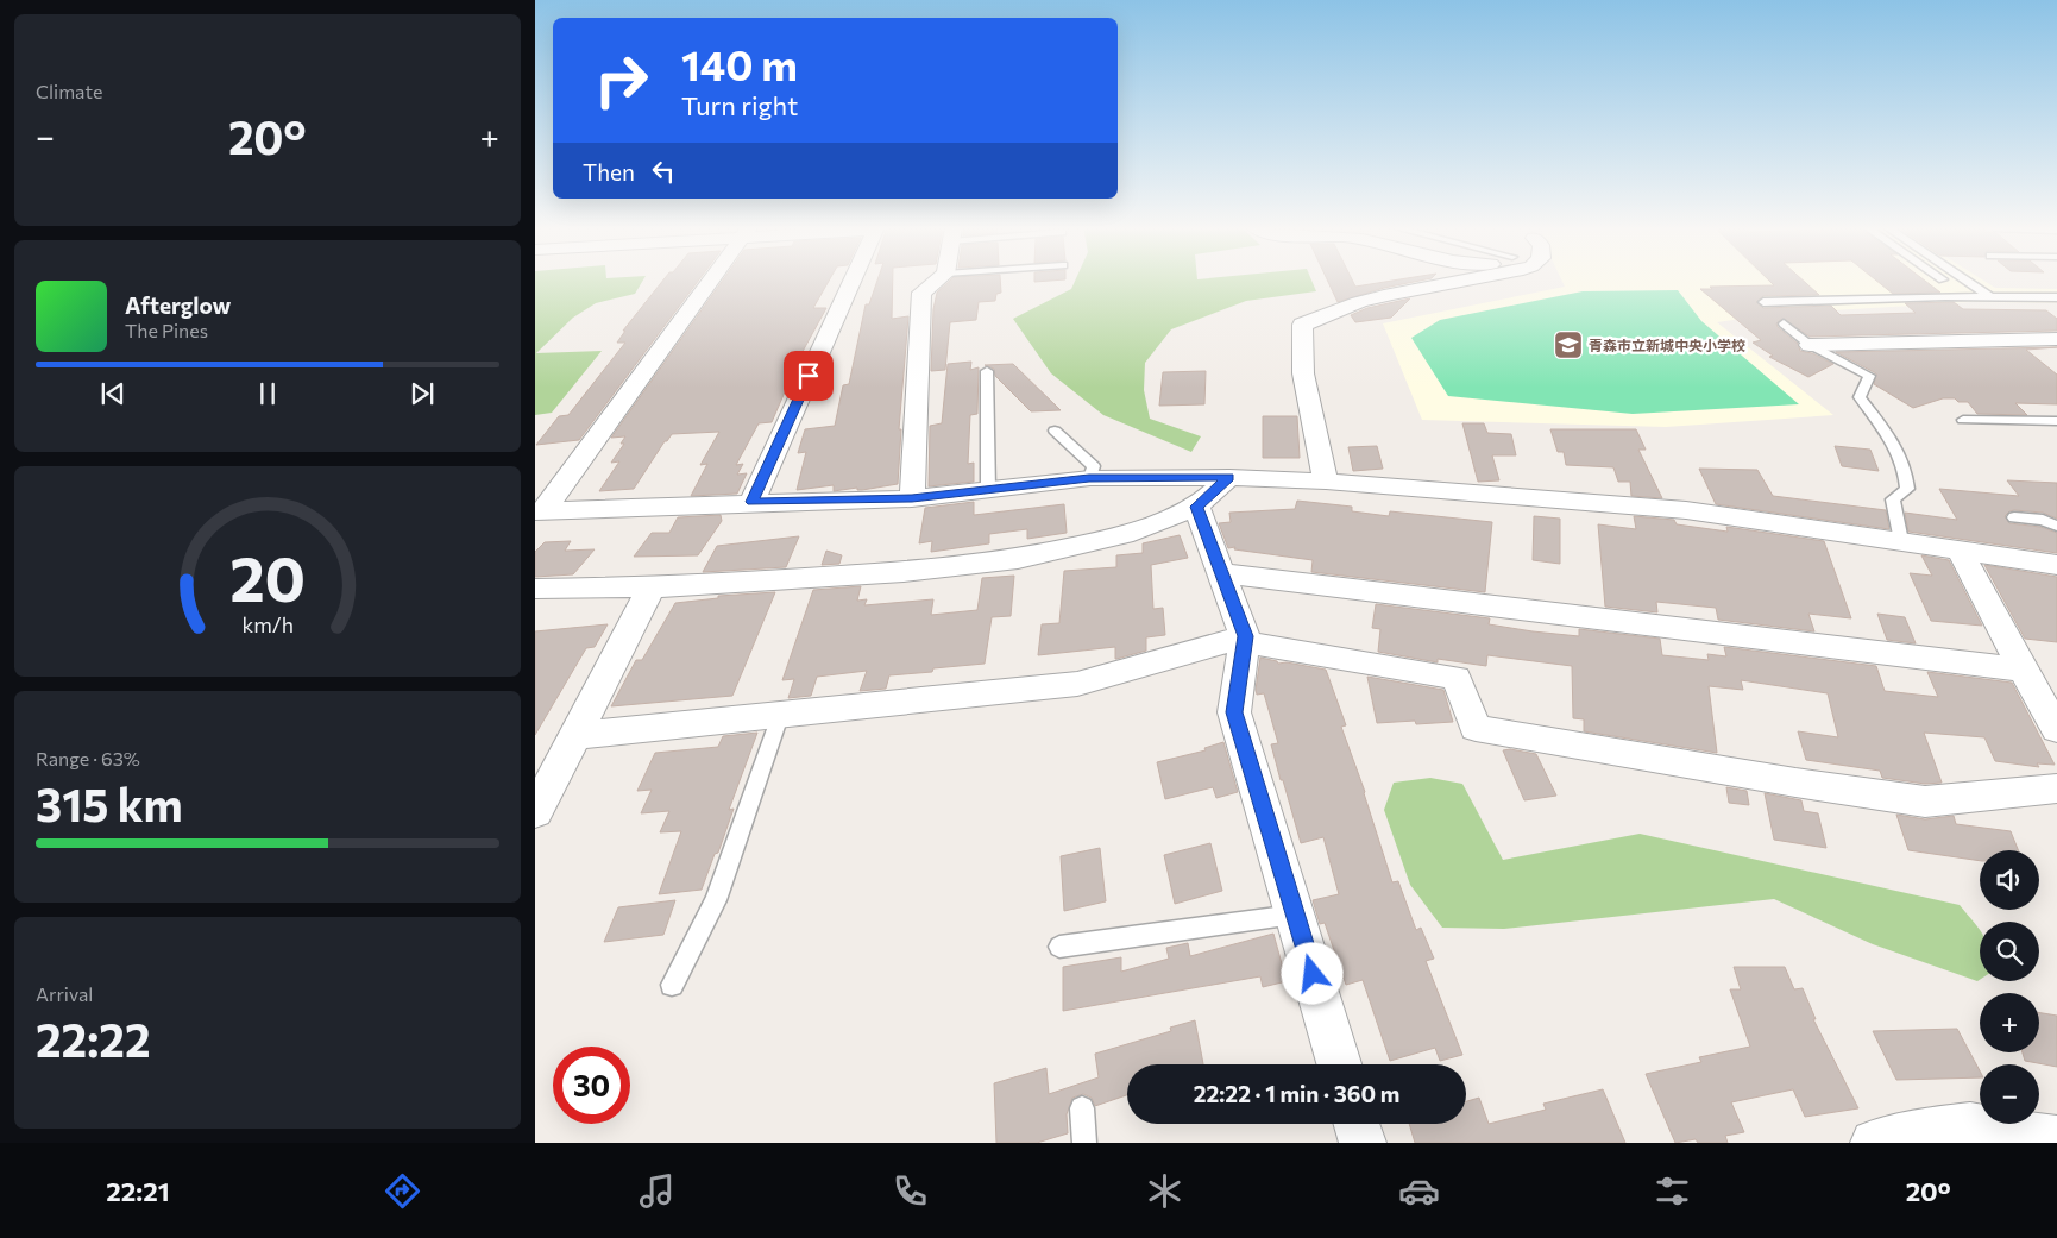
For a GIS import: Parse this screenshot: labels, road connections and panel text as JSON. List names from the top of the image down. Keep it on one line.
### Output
{"places":{"school or university":["青森市立新城中央小学校"]},"page":{"tile":["Climate",["Range · 63%","315 km"],["Arrival","22:22"]],"turn":["140 m","Turn right"],"heat":["−","20°","+"],"then":"Then","song":["Afterglow","The Pines"],"map_buttons":["+","−"],"limit":"30","trip":"22:22 · 1 min · 360 m","tabs":["22:21","20°"],"gauge":["20","km/h"]}}
